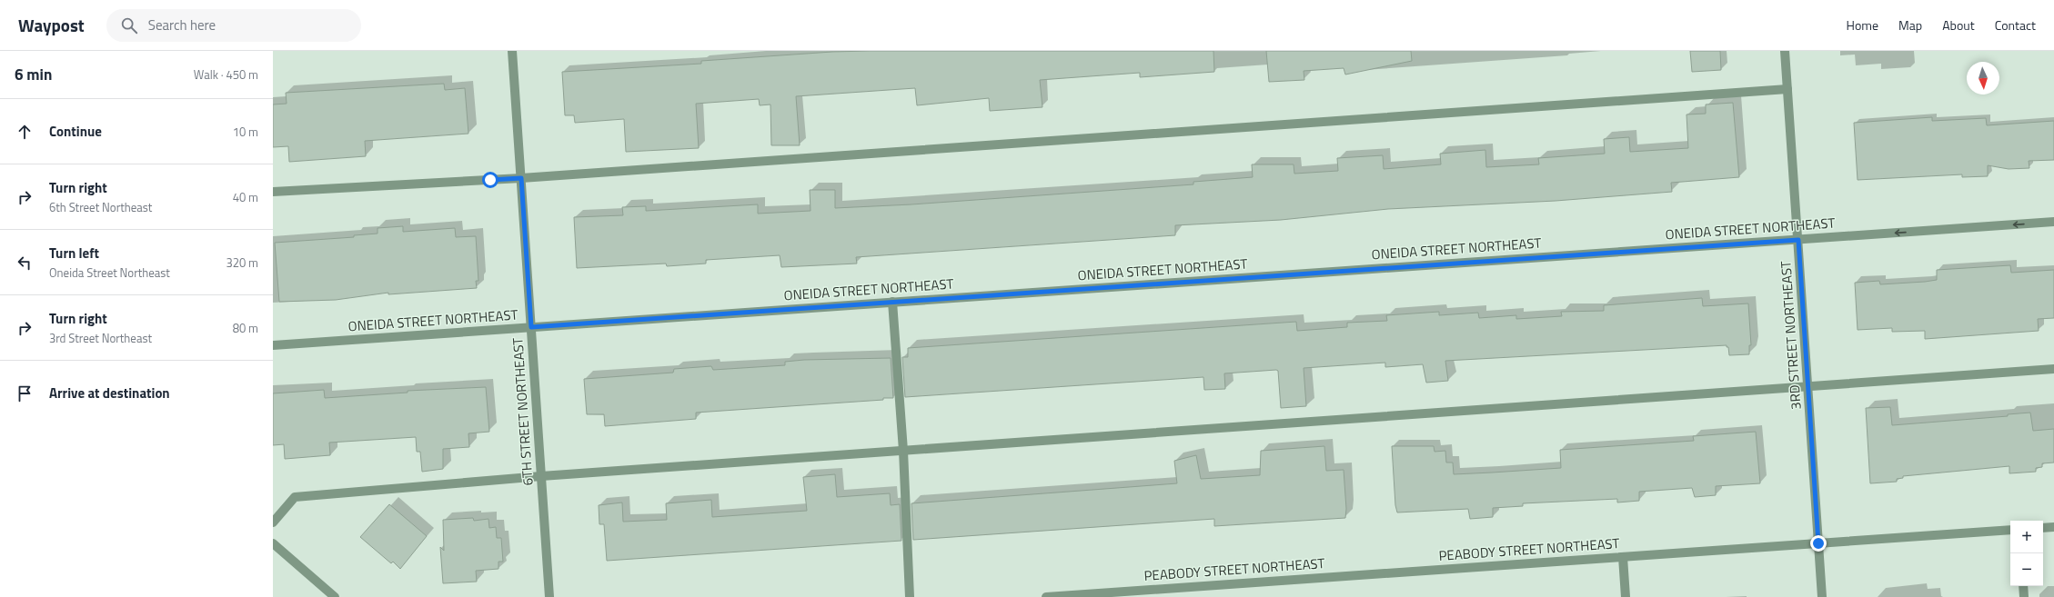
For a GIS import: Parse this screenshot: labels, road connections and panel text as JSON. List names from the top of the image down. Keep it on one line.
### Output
{"streets":{"street":["ONEIDA STREET NORTHEAST","3RD STREET NORTHEAST","6TH STREET NORTHEAST","PEABODY STREET NORTHEAST"]},"crossings":[["ONEIDA STREET NORTHEAST","3RD STREET NORTHEAST"],["ONEIDA STREET NORTHEAST","6TH STREET NORTHEAST"],["3RD STREET NORTHEAST","PEABODY STREET NORTHEAST"]],"north":"bottom","page":{"header":"Waypost","search":"Search here","nav":["Home","Map","About","Contact"],"heading":["6 min","Walk · 450 m"],"list":[["Continue","10 m"],["Turn right","6th Street Northeast","40 m"],["Turn left","Oneida Street Northeast","320 m"],["Turn right","3rd Street Northeast","80 m"],"Arrive at destination"],"map_buttons":["+","−"]}}
